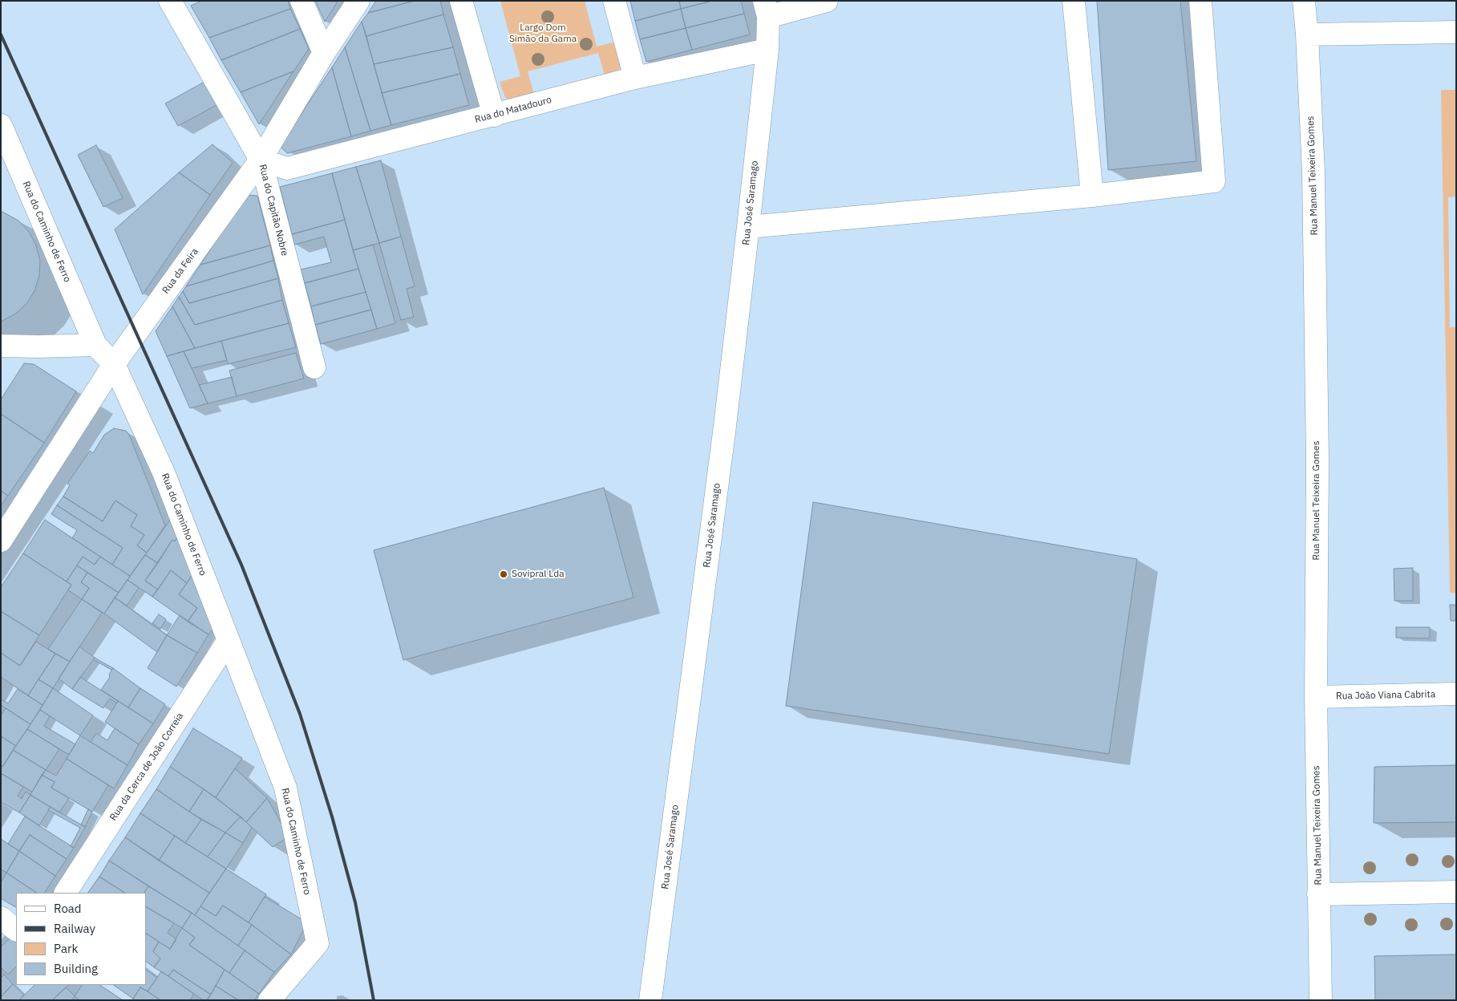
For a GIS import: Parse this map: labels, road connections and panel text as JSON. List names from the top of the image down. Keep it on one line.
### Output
{"streets":{"street":["Rua do Matadouro","Rua Manuel Teixeira Gomes","Rua José Saramago","Rua do Capitão Nobre","Rua do Caminho de Ferro","Rua da Feira","Rua João Viana Cabrita","Rua da Cerca de João Correia"]},"crossings":[["Rua do Matadouro","Rua José Saramago"],["Rua do Matadouro","Rua do Capitão Nobre"],["Rua do Matadouro","Rua da Feira"],["Rua Manuel Teixeira Gomes","Rua João Viana Cabrita"],["Rua do Capitão Nobre","Rua da Feira"],["Rua do Caminho de Ferro","Rua da Feira"],["Rua do Caminho de Ferro","Rua da Cerca de João Correia"]],"parks":["Largo Dom Simão da Gama"],"places":["Sovipral Lda"],"legend":["Road","Railway","Park","Building"]}
